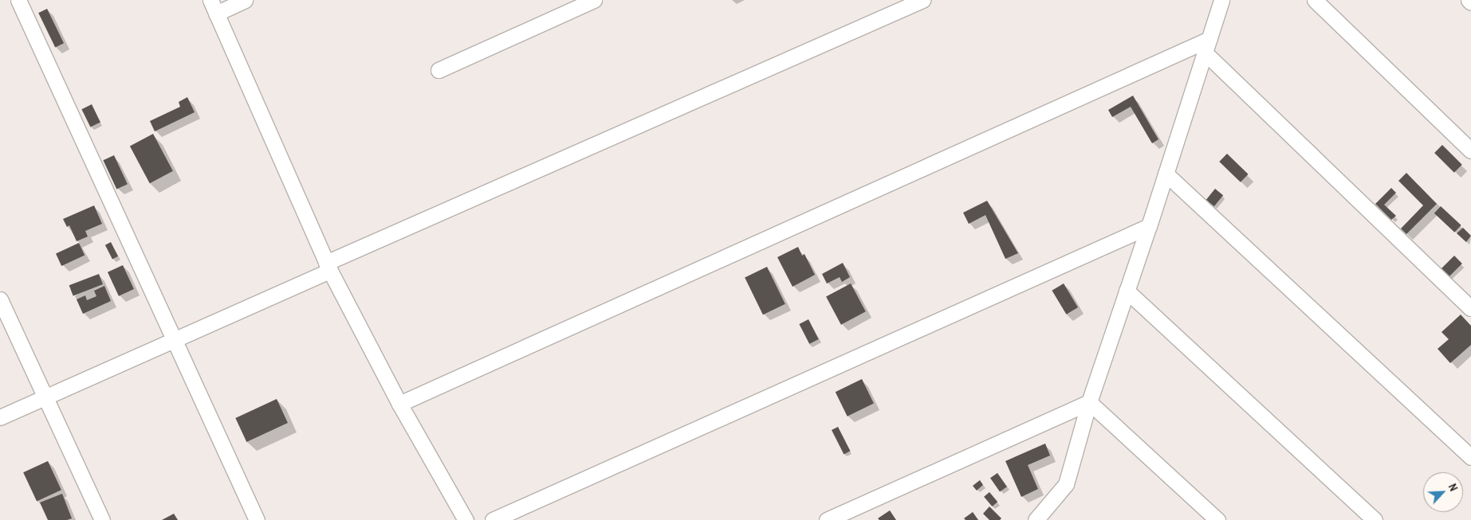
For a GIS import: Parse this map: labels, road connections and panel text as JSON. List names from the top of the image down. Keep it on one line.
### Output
{"north":"top right"}
